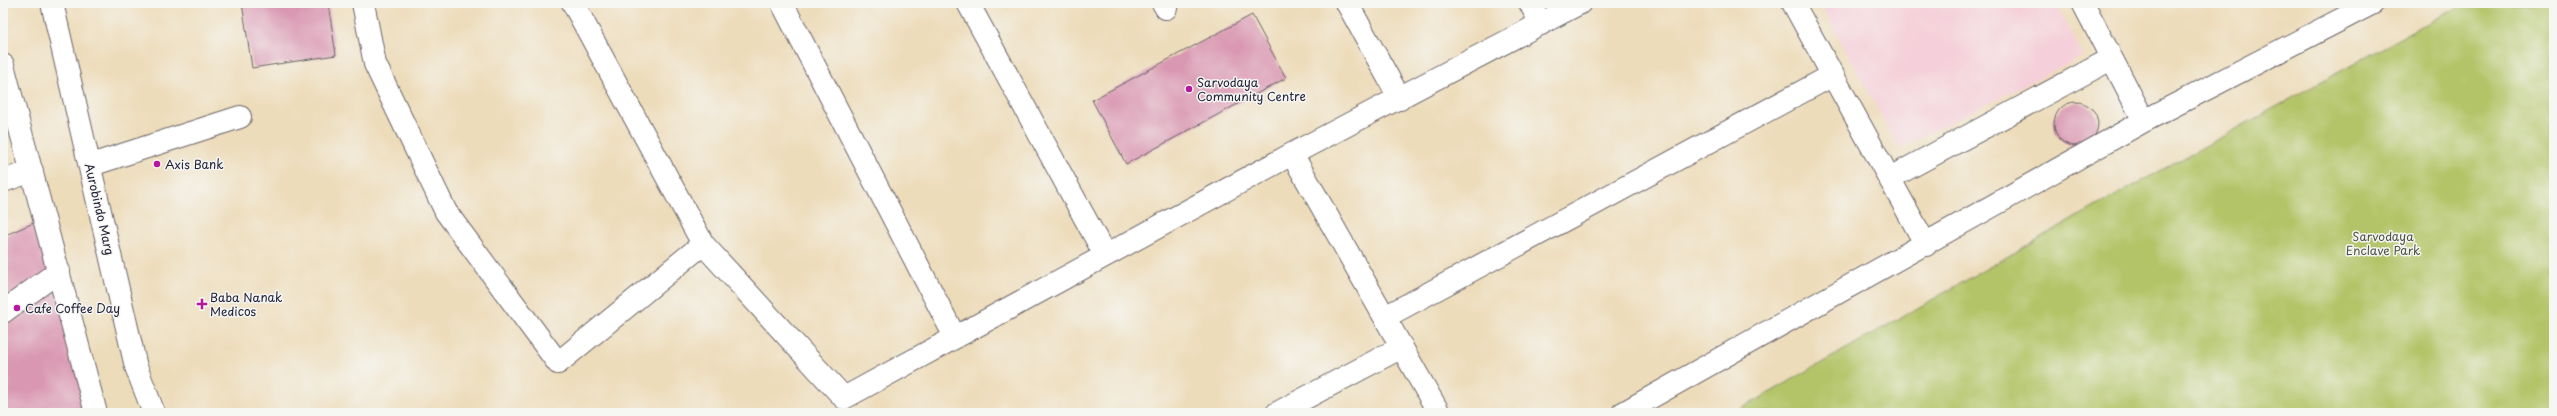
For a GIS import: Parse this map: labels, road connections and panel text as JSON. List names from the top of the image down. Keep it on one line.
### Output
{"streets":{"main road":["Aurobindo Marg"]},"parks":["Sarvodaya Enclave Park"],"places":{"other":["Sarvodaya Community Centre","Axis Bank","Cafe Coffee Day"],"health":["Baba Nanak Medicos"]}}
